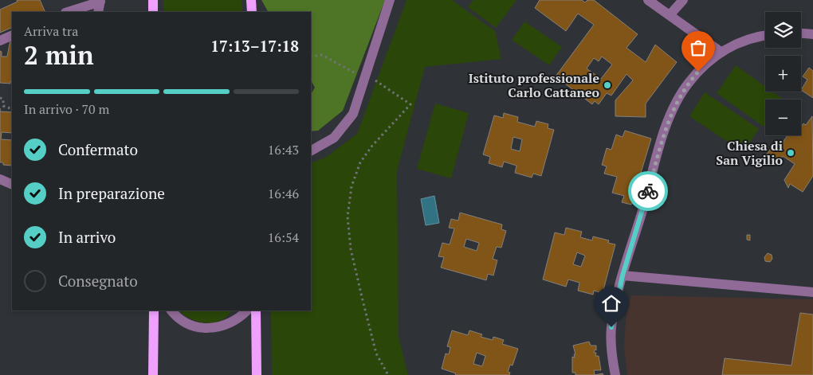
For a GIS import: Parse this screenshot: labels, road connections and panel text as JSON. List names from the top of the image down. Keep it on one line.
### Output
{"places":["Istituto professionale Carlo Cattaneo","Chiesa di San Vigilio"],"page":{"map_buttons":["+","−"],"heading":["2 min","Arriva tra","17:13–17:18"],"bar":"In arrivo · 70 m","list":[["Confermato","16:43"],["In preparazione","16:46"],["In arrivo","16:54"],"Consegnato"]}}
